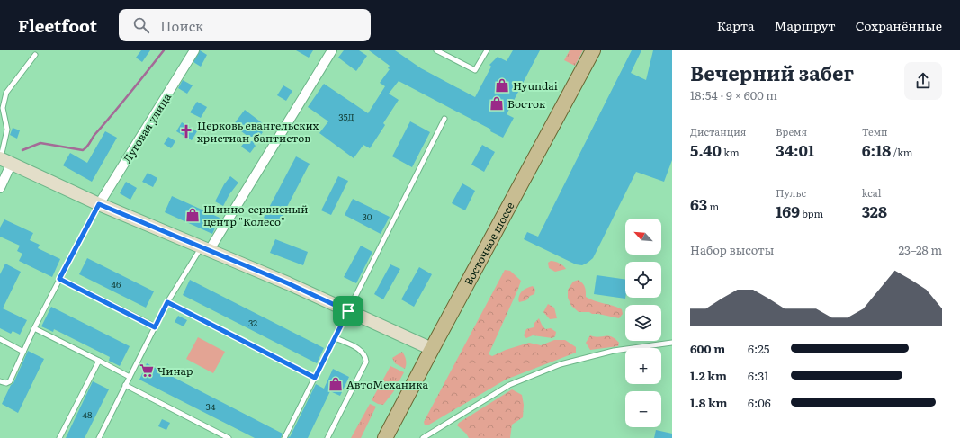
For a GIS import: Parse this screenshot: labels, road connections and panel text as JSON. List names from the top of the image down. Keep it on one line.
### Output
{"streets":{"main road":["Восточное шоссе"],"street":["Луговая улица"]},"places":{"shop":["Hyundai","Восток","Шинно-сервисный центр \"Колесо\"","АвтоМеханика"],"church":["Церковь евангельских христиан-баптистов"],"supermarket":["Чинар"]},"house_numbers":["35Д","30","46","32","34","48"],"north":"top left","page":{"header":"Fleetfoot","search":"Поиск","nav":["Карта","Маршрут","Сохранённые"],"heading":["Вечерний забег","18:54 · 9 × 600 m"],"stats":[["Дистанция","5.40 km"],["Время","34:01"],["Темп","6:18 /km"],["63 m"],["Пульс","169 bpm"],["kcal","328"]],"map_buttons":["+","−"],"chart":["Набор высоты","23–28 m"],"list":[{"name":"600 m","note":"6:25"},{"name":"1.2 km","note":"6:31"},{"name":"1.8 km","note":"6:06"}]}}
